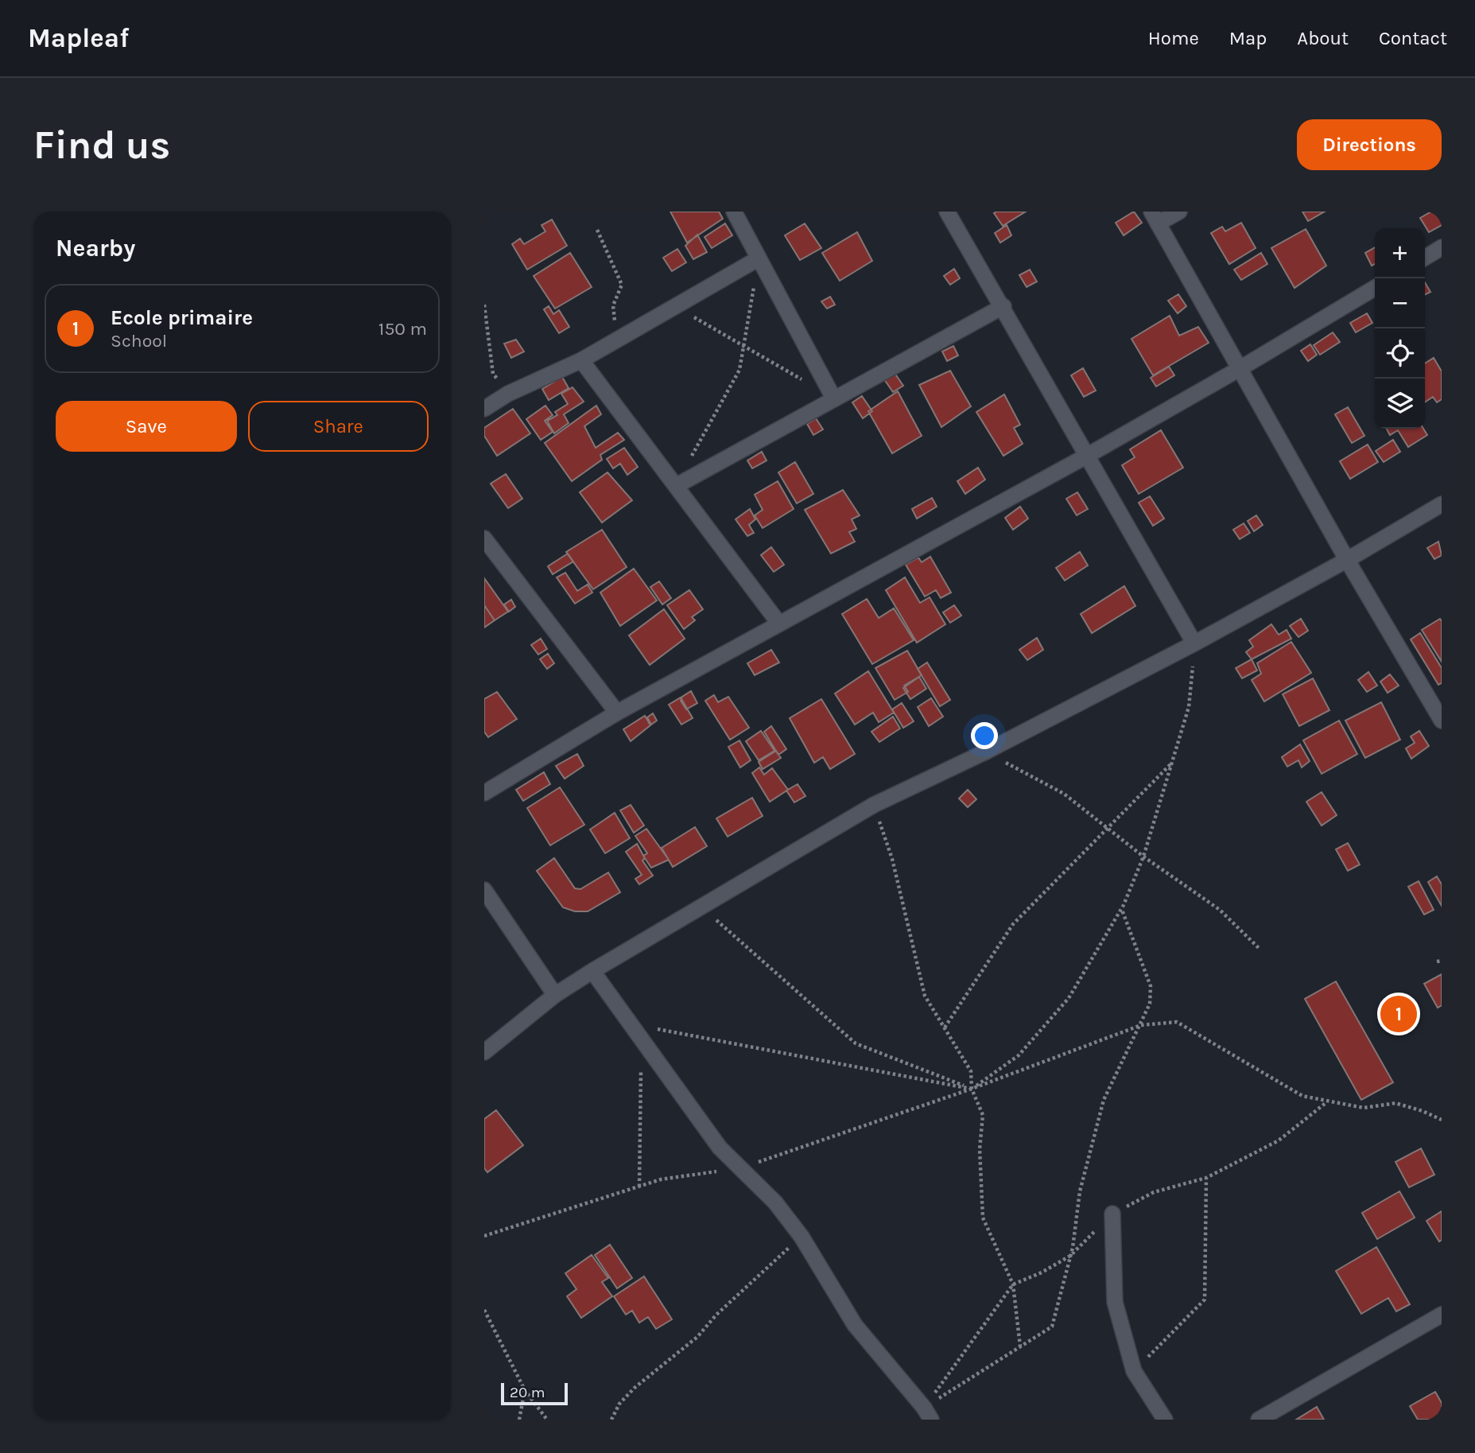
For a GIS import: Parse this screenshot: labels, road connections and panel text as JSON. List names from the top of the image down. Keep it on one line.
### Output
{"scale_bar":"20 m","page":{"header":"Mapleaf","nav":["Home","Map","About","Contact"],"buttons":["Directions",["Save","Share"]],"title":"Find us","heading":"Nearby","map_buttons":["+","−"],"list":[{"mark":"1","name":"Ecole primaire","note":"School","value":"150 m"}],"pins":"1","scale":"20 m"}}
